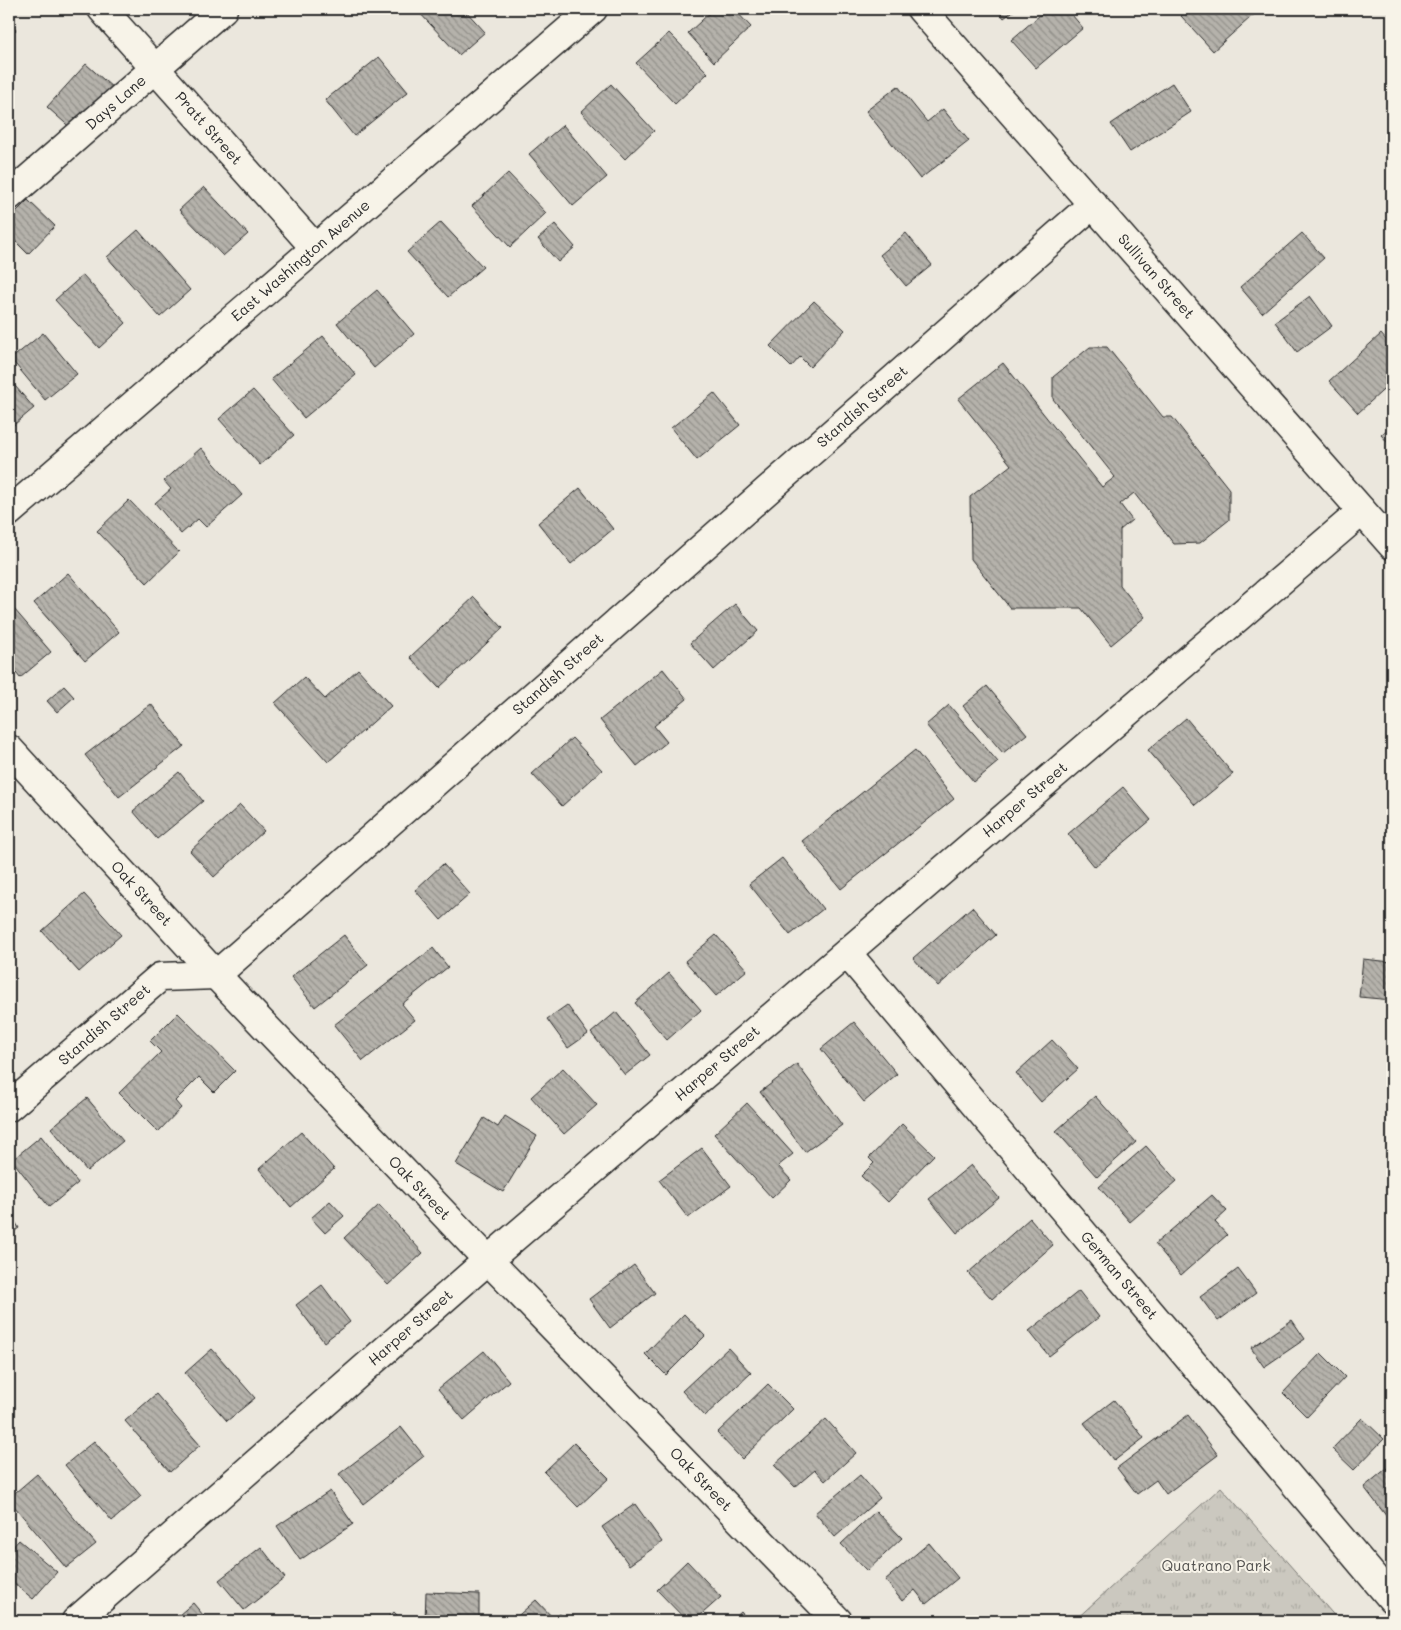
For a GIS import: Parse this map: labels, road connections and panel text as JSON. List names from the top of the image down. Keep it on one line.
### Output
{"streets":{"street":["Days Lane","Pratt Street","East Washington Avenue","Sullivan Street","Standish Street","Harper Street","Oak Street","German Street"]},"crossings":[["Days Lane","Pratt Street"],["Pratt Street","East Washington Avenue"],["Sullivan Street","Standish Street"],["Sullivan Street","Harper Street"],["Standish Street","Oak Street"],["Harper Street","Oak Street"],["Harper Street","German Street"]],"parks":["Quatrano Park"]}
